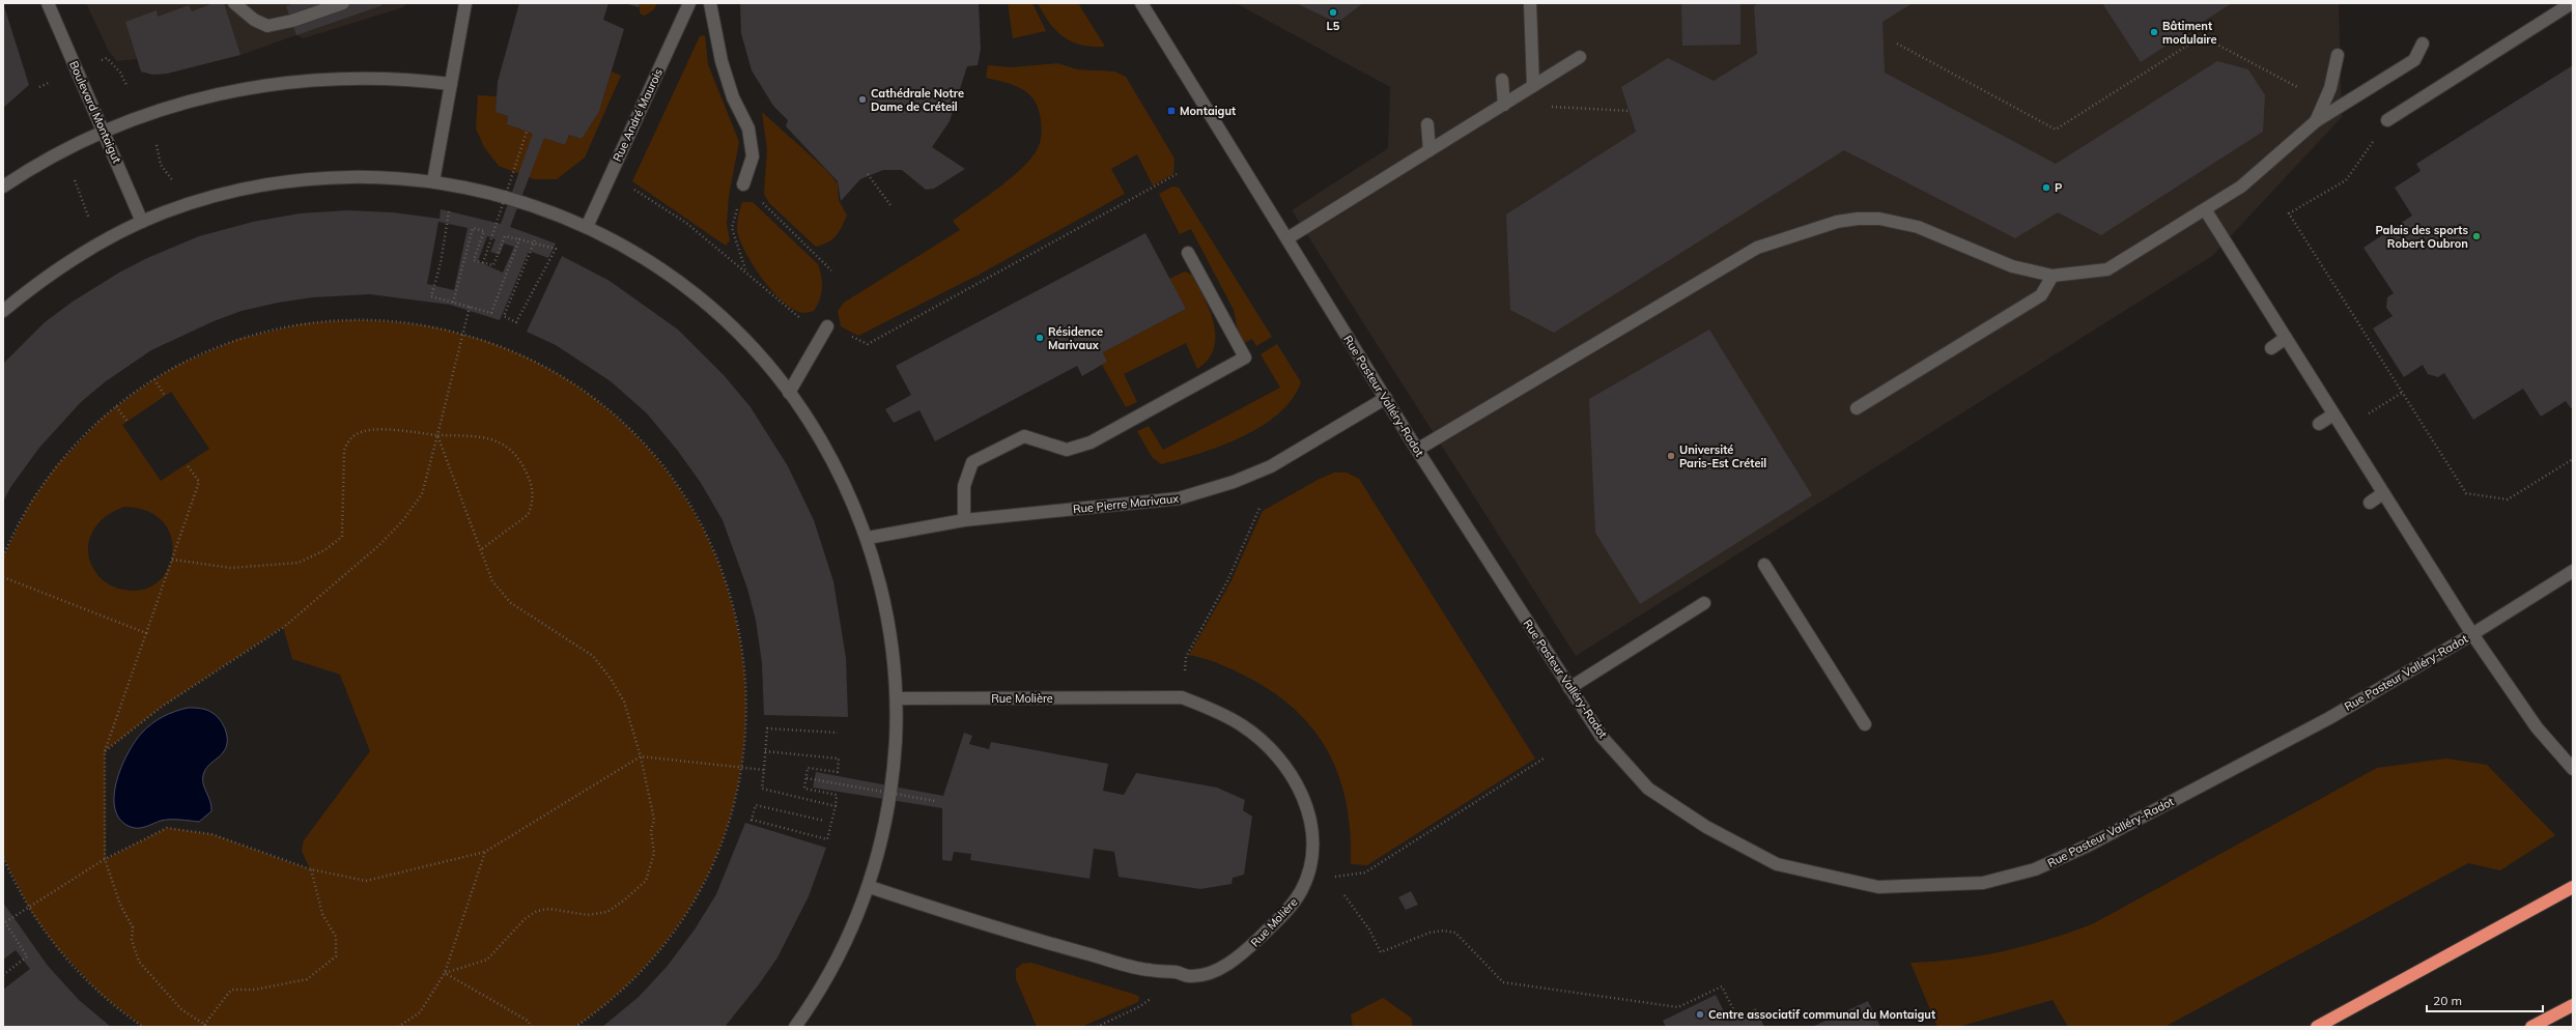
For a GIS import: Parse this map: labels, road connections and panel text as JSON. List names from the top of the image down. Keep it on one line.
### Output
{"streets":{"street":["Boulevard Montaigut","Rue André Maurois","Rue Pasteur Valléry-Radot","Rue Pierre Marivaux","Rue Molière"]},"crossings":[["Rue Pasteur Valléry-Radot","Rue Pierre Marivaux"]],"places":{"other":["L5","Bâtiment modulaire","Cathédrale Notre Dame de Créteil","P","Palais des sports Robert Oubron","Résidence Marivaux","Université Paris-Est Créteil","Centre associatif communal du Montaigut"],"transit":["Montaigut"]},"scale_bar":"20 m"}
